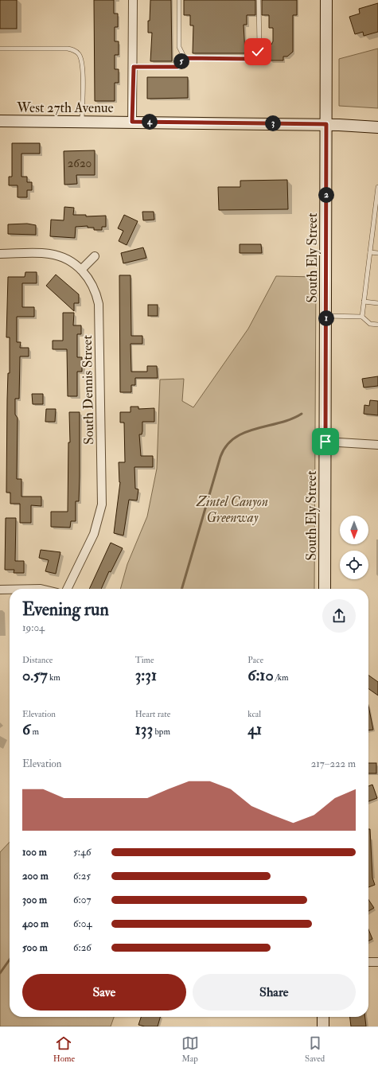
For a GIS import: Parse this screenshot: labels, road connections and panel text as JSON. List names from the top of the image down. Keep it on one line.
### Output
{"streets":{"street":["West 27th Avenue","South Ely Street","South Dennis Street"]},"crossings":[["West 27th Avenue","South Ely Street"]],"parks":["Zintel Canyon Greenway"],"house_numbers":["2620"],"north":"bottom","page":{"pins":["5","4","3","2","1"],"heading":["Evening run","19:04"],"stats":[["Distance","0.57 km"],["Time","3:31"],["Pace","6:10 /km"],["Elevation","6 m"],["Heart rate","133 bpm"],["kcal","41"]],"chart":["Elevation","217–222 m"],"list":[{"name":"100 m","note":"5:46"},{"name":"200 m","note":"6:25"},{"name":"300 m","note":"6:07"},{"name":"400 m","note":"6:04"},{"name":"500 m","note":"6:26"}],"buttons":["Save","Share"],"tabs":["Home","Map","Saved"]}}
